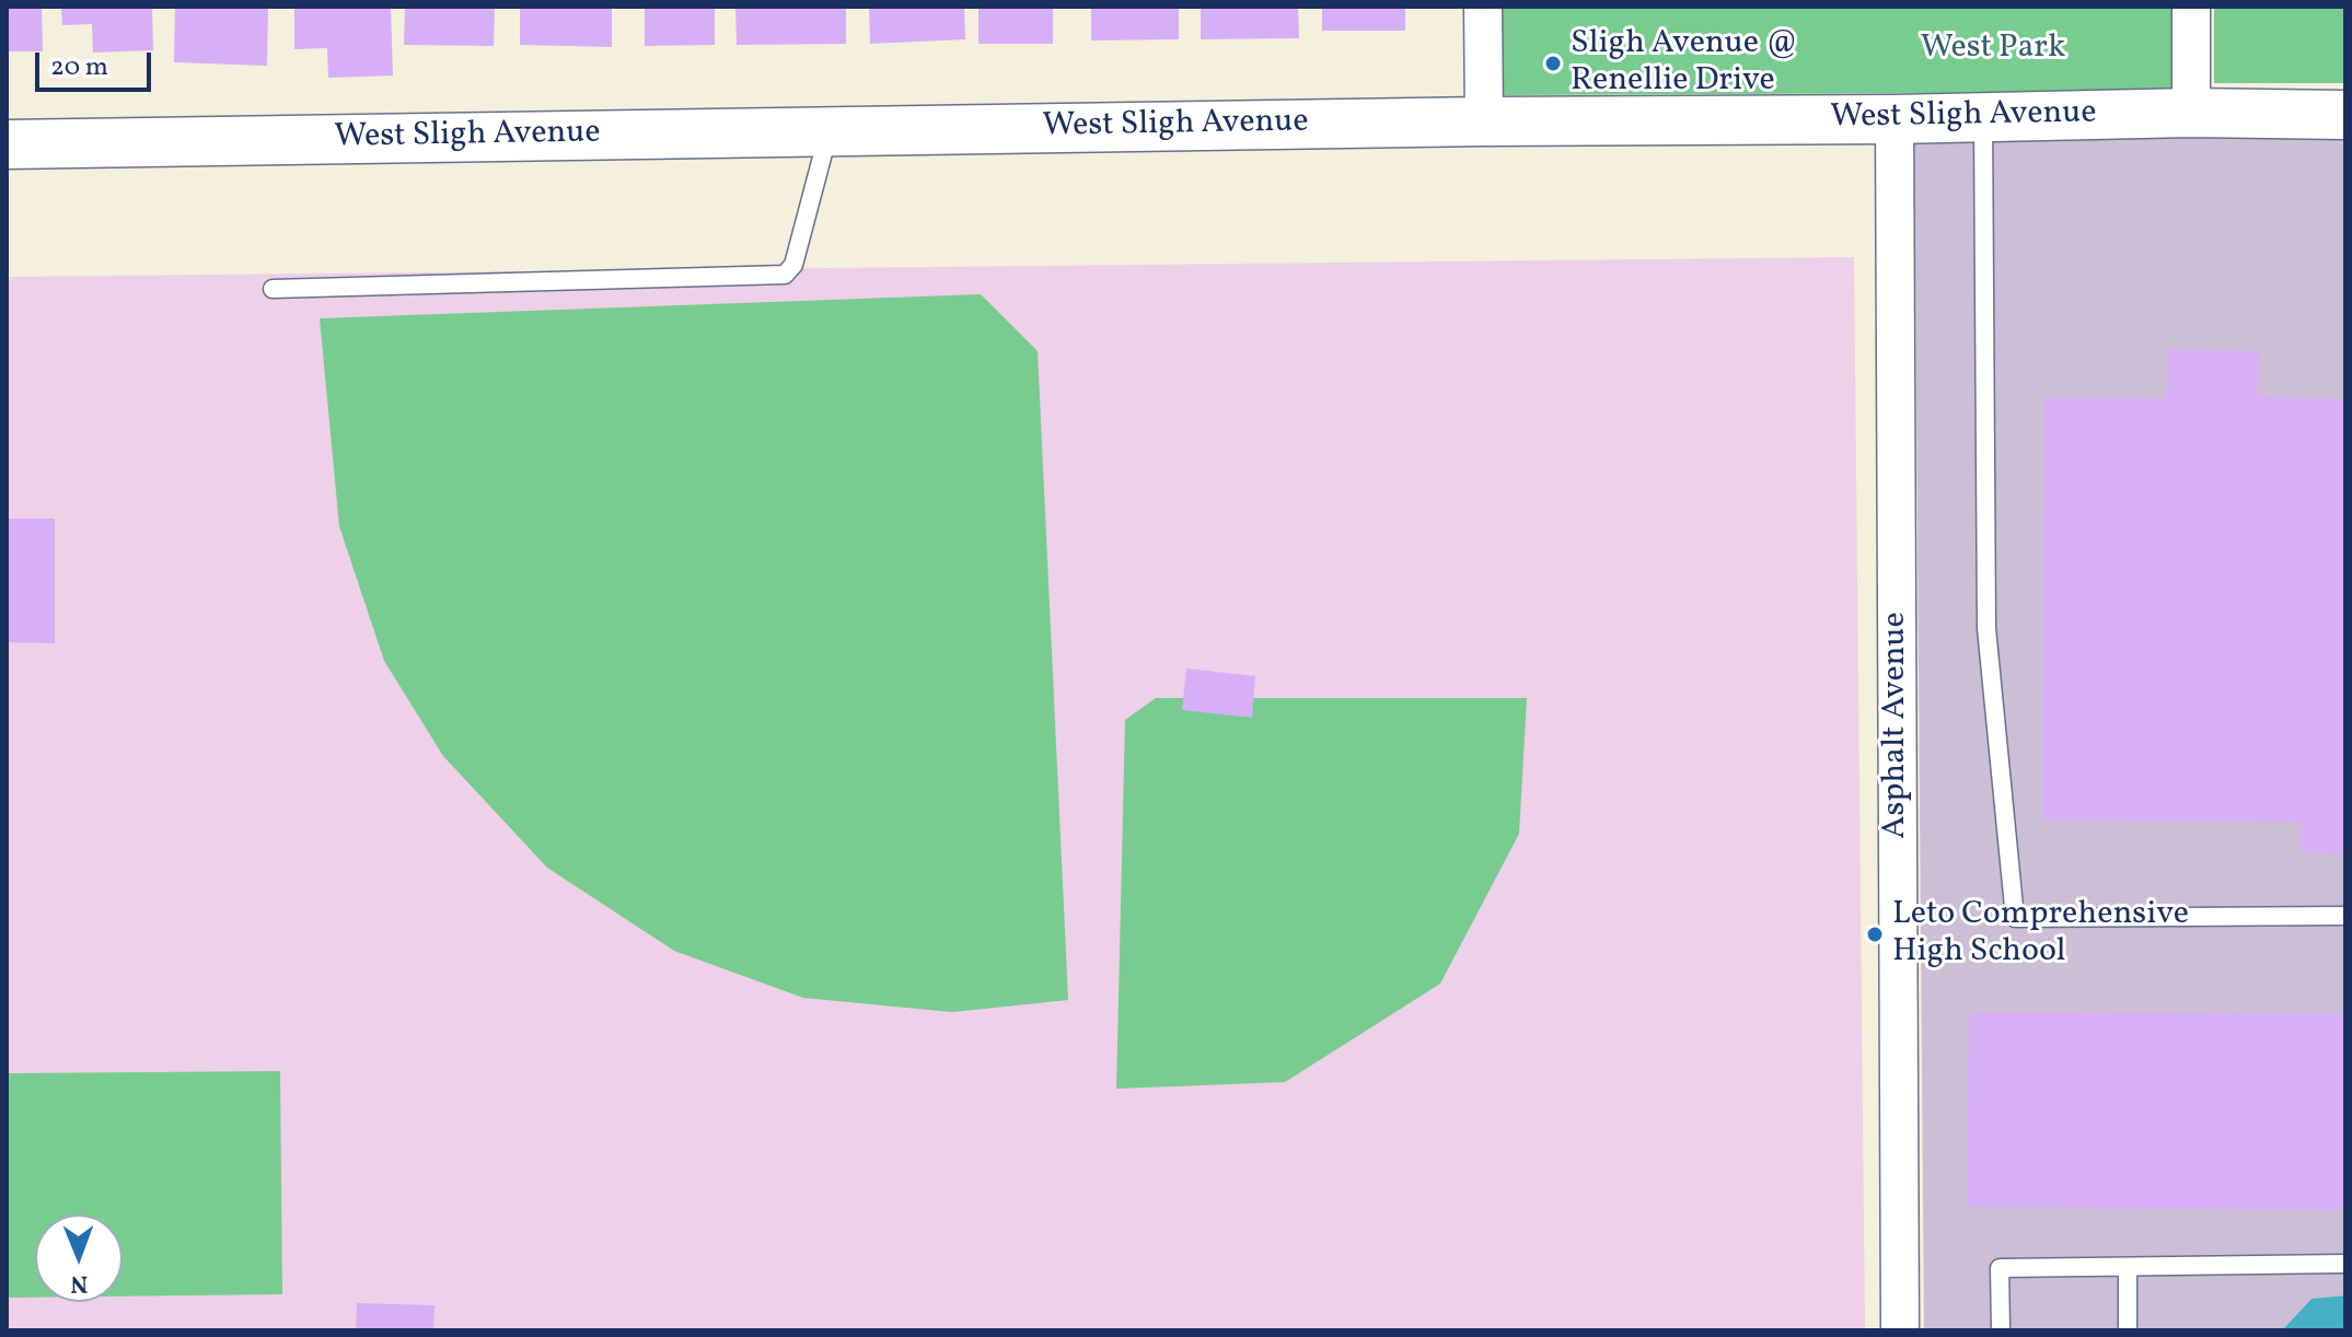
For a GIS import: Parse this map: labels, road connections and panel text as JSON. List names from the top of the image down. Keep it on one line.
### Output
{"streets":{"main road":["West Sligh Avenue"],"street":["Asphalt Avenue"]},"crossings":[["West Sligh Avenue","Asphalt Avenue"]],"parks":["West Park"],"places":["Sligh Avenue @ Renellie Drive","Leto Comprehensive High School"],"scale_bar":"20 m","north":"bottom"}
